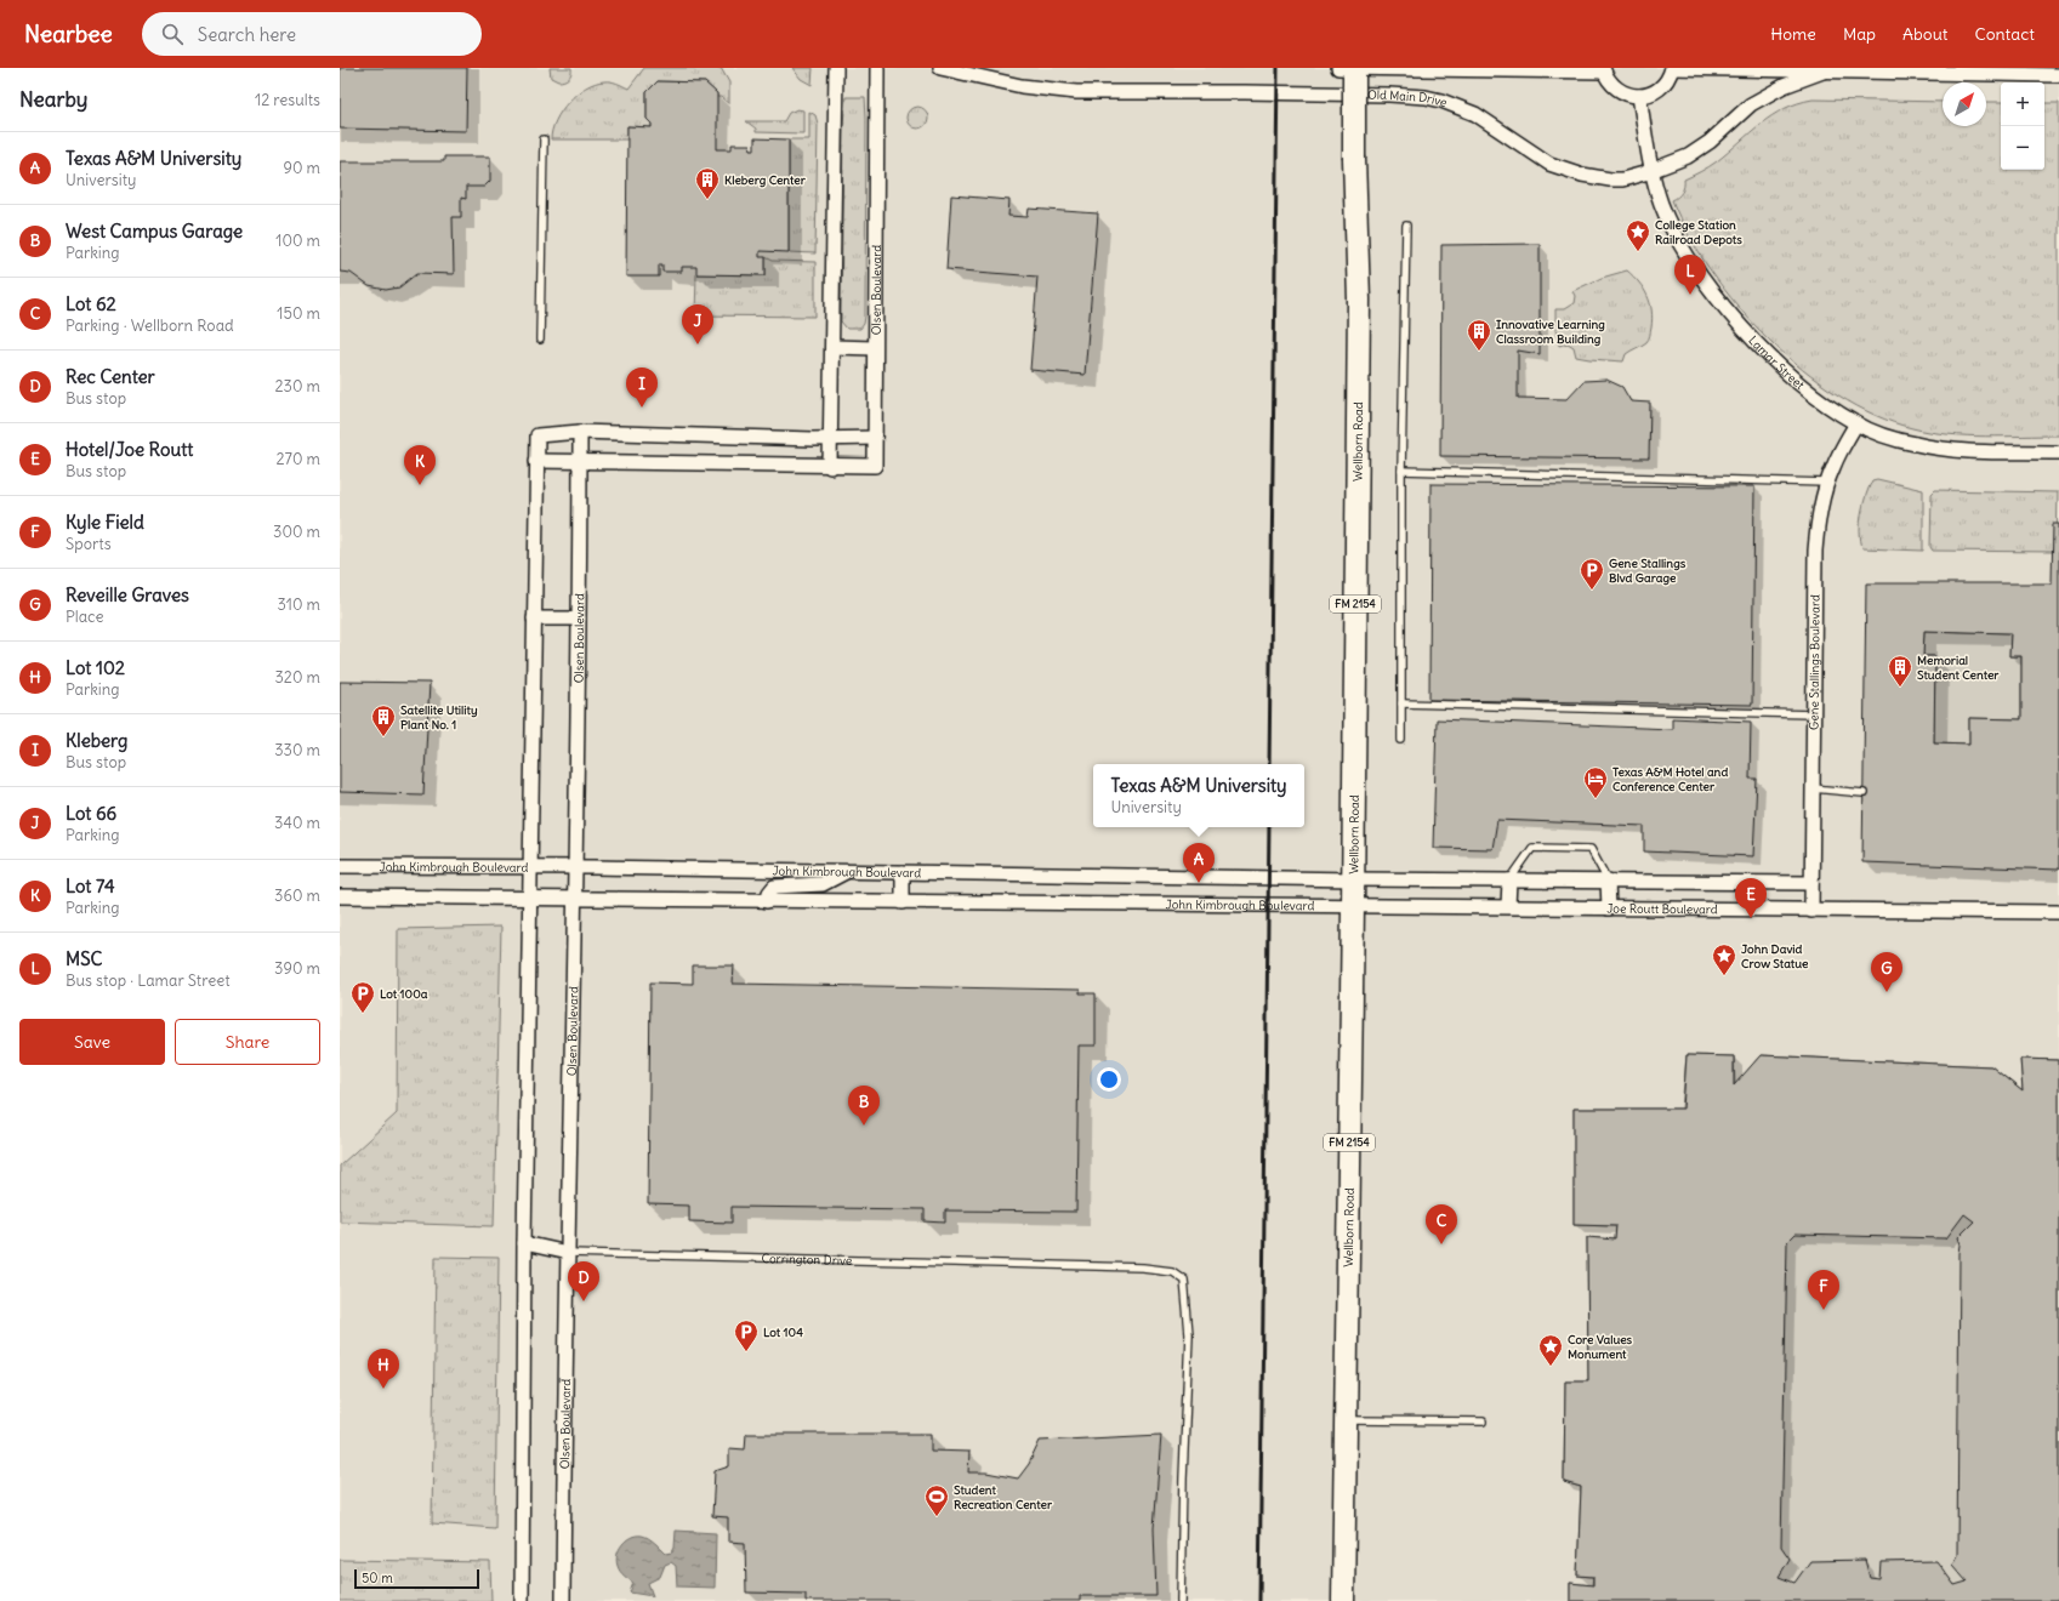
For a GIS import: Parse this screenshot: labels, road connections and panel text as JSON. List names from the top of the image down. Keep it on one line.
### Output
{"streets":{"main road":["Wellborn Road","FM 2154"],"street":["Old Main Drive","Olsen Boulevard","Lamar Street","Gene Stallings Boulevard","John Kimbrough Boulevard","Joe Routt Boulevard","Corrington Drive"]},"crossings":[["Old Main Drive","Lamar Street"],["Olsen Boulevard","John Kimbrough Boulevard"],["Olsen Boulevard","Corrington Drive"],["Lamar Street","Gene Stallings Boulevard"],["Wellborn Road","John Kimbrough Boulevard"],["Wellborn Road","Joe Routt Boulevard"],["Gene Stallings Boulevard","Joe Routt Boulevard"],["John Kimbrough Boulevard","Joe Routt Boulevard"]],"places":{"building":["Kleberg Center","Innovative Learning Classroom Building","Memorial Student Center","Satellite Utility Plant No. 1"],"place":["College Station Railroad Depots","John David Crow Statue","Core Values Monument"],"parking":["Gene Stallings Blvd Garage","Lot 100a","Lot 104"],"hotel":["Texas A&M Hotel and Conference Center"],"sports":["Student Recreation Center"]},"scale_bar":"50 m","north":"top right","page":{"header":"Nearbee","search":"Search here","nav":["Home","Map","About","Contact"],"heading":["Nearby","12 results"],"map_buttons":["+","−"],"list":[{"mark":"A","name":"Texas A&M University","note":"University","value":"90 m"},{"mark":"B","name":"West Campus Garage","note":"Parking","value":"100 m"},{"mark":"C","name":"Lot 62","note":"Parking · Wellborn Road","value":"150 m"},{"mark":"D","name":"Rec Center","note":"Bus stop","value":"230 m"},{"mark":"E","name":"Hotel/Joe Routt","note":"Bus stop","value":"270 m"},{"mark":"F","name":"Kyle Field","note":"Sports","value":"300 m"},{"mark":"G","name":"Reveille Graves","note":"Place","value":"310 m"},{"mark":"H","name":"Lot 102","note":"Parking","value":"320 m"},{"mark":"I","name":"Kleberg","note":"Bus stop","value":"330 m"},{"mark":"J","name":"Lot 66","note":"Parking","value":"340 m"},{"mark":"K","name":"Lot 74","note":"Parking","value":"360 m"},{"mark":"L","name":"MSC","note":"Bus stop · Lamar Street","value":"390 m"}],"pins":["L","J","I","K","A","E","G","B","C","D","F","H"],"popup":["Texas A&M University","University"],"buttons":["Save","Share"],"scale":"50 m"}}
